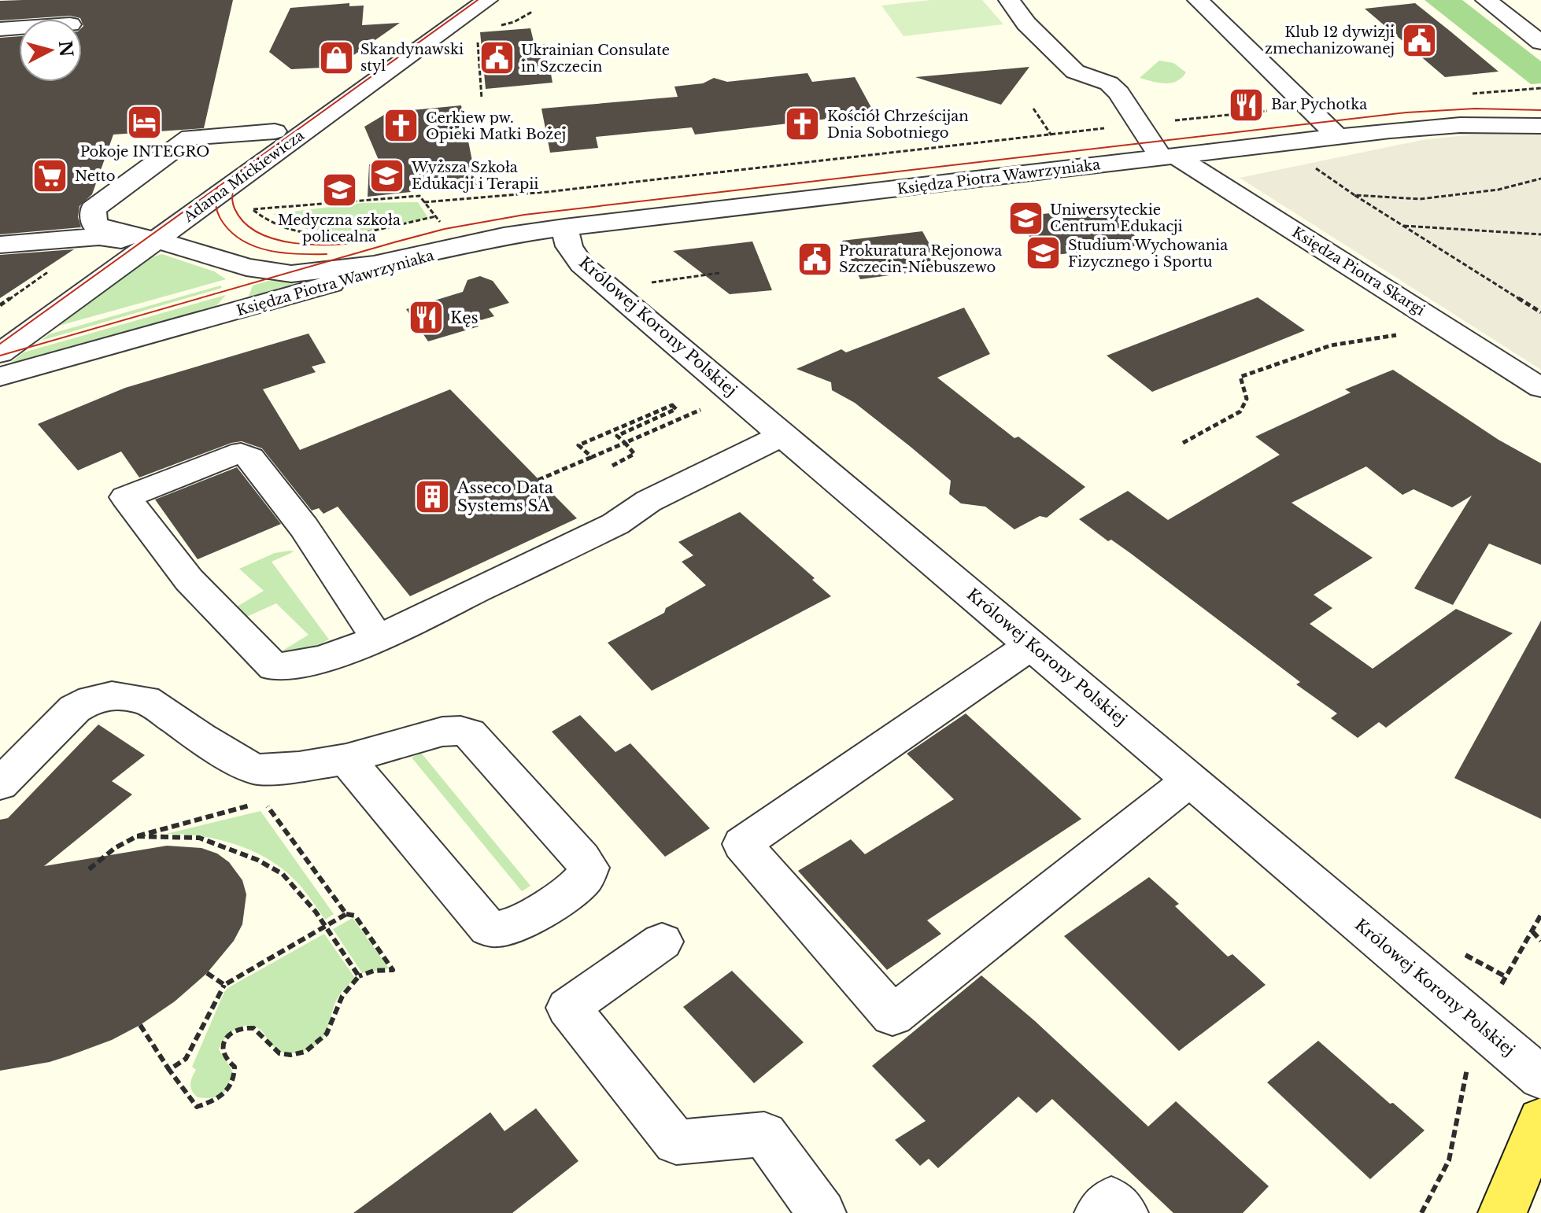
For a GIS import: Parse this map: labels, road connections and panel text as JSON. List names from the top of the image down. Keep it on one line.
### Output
{"streets":{"street":["Adama Mickiewicza","Księdza Piotra Wawrzyniaka","Księdza Piotra Skargi","Królowej Korony Polskiej"]},"crossings":[["Adama Mickiewicza","Księdza Piotra Wawrzyniaka"],["Księdza Piotra Wawrzyniaka","Księdza Piotra Skargi"],["Księdza Piotra Wawrzyniaka","Królowej Korony Polskiej"]],"places":{"public building":["Klub 12 dywizji zmechanizowanej","Ukrainian Consulate in Szczecin","Prokuratura Rejonowa Szczecin-Niebuszewo"],"shop":["Skandynawski styl"],"restaurant":["Bar Pychotka","Kęs"],"hotel":["Pokoje INTEGRO"],"church":["Kościół Chrześcijan Dnia Sobotniego","Cerkiew pw. Opieki Matki Bożej"],"school or university":["Wyższa Szkoła Edukacji i Terapii","Medyczna szkoła policealna","Uniwersyteckie Centrum Edukacji","Studium Wychowania Fizycznego i Sportu"],"supermarket":["Netto"],"building":["Asseco Data Systems SA"]},"north":"right"}
